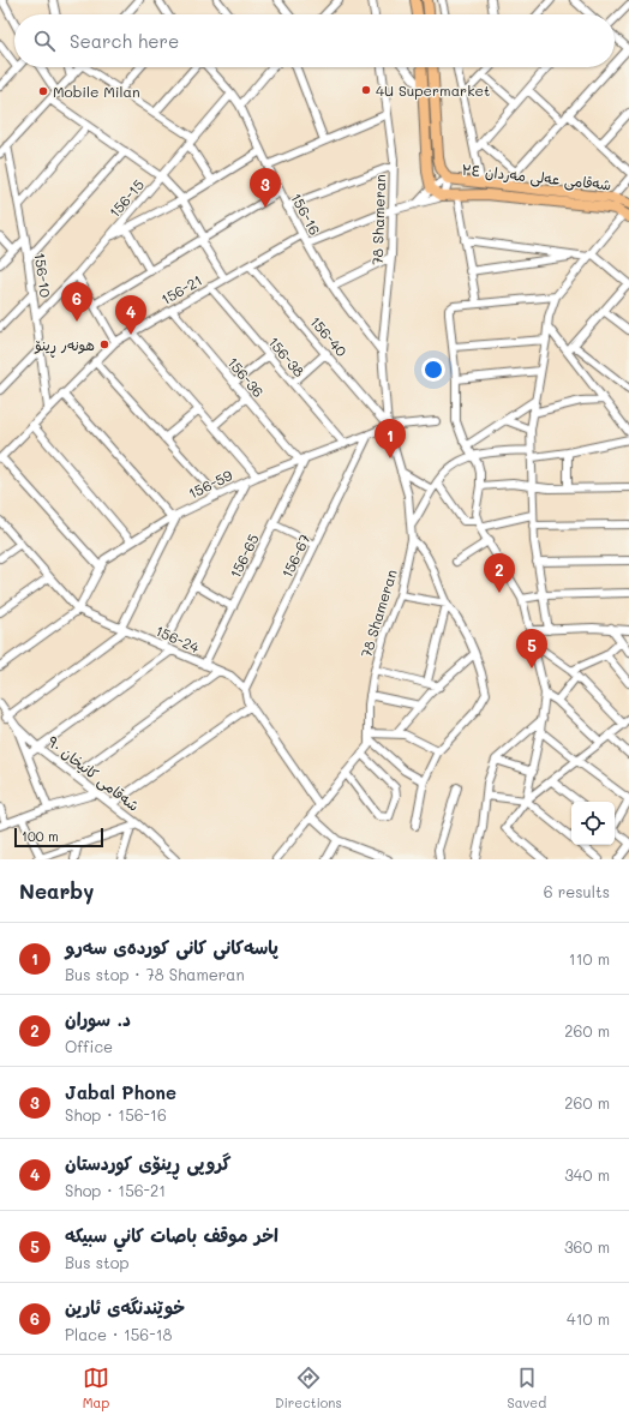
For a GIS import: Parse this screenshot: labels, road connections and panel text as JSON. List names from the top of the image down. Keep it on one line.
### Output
{"streets":{"main road":["شەقامی عەلی مەردان ٣٤"],"street":["156-15","156-16","78 Shameran","156-10","156-21","156-40","156-38","156-36","156-59","156-65","156-67","156-24","شەقامی کانیخان ٩٠"]},"crossings":[["156-15","156-16"],["156-15","156-10"],["156-16","78 Shameran"],["156-16","156-21"],["78 Shameran","156-40"],["78 Shameran","156-59"],["156-10","156-21"],["156-21","156-40"],["156-21","156-38"],["156-21","156-36"],["156-40","156-59"],["156-38","156-59"],["156-36","156-59"],["156-36","156-65"],["156-59","156-65"],["156-59","156-67"],["156-59","156-24"],["156-65","156-24"],["156-67","156-24"]],"places":["4U Supermarket","Mobile Milan","ھونەر ڕینۆ"],"scale_bar":"100 m","page":{"search":"Search here","pins":["3","6","4","1","2","5"],"scale":"100 m","heading":["Nearby","6 results"],"list":[{"mark":"1","name":"پاسەکانی کانی کوردەی سەرو","note":"Bus stop · 78 Shameran","value":"110 m"},{"mark":"2","name":"د. سوران","note":"Office","value":"260 m"},{"mark":"3","name":"Jabal Phone","note":"Shop · 156-16","value":"260 m"},{"mark":"4","name":"گروپی ڕینۆی کوردستان","note":"Shop · 156-21","value":"340 m"},{"mark":"5","name":"اخر موقف باصات كاني سبيكه","note":"Bus stop","value":"360 m"},{"mark":"6","name":"خوێندنگەی ئارین","note":"Place · 156-18","value":"410 m"}],"nav":["Map","Directions","Saved"]}}
